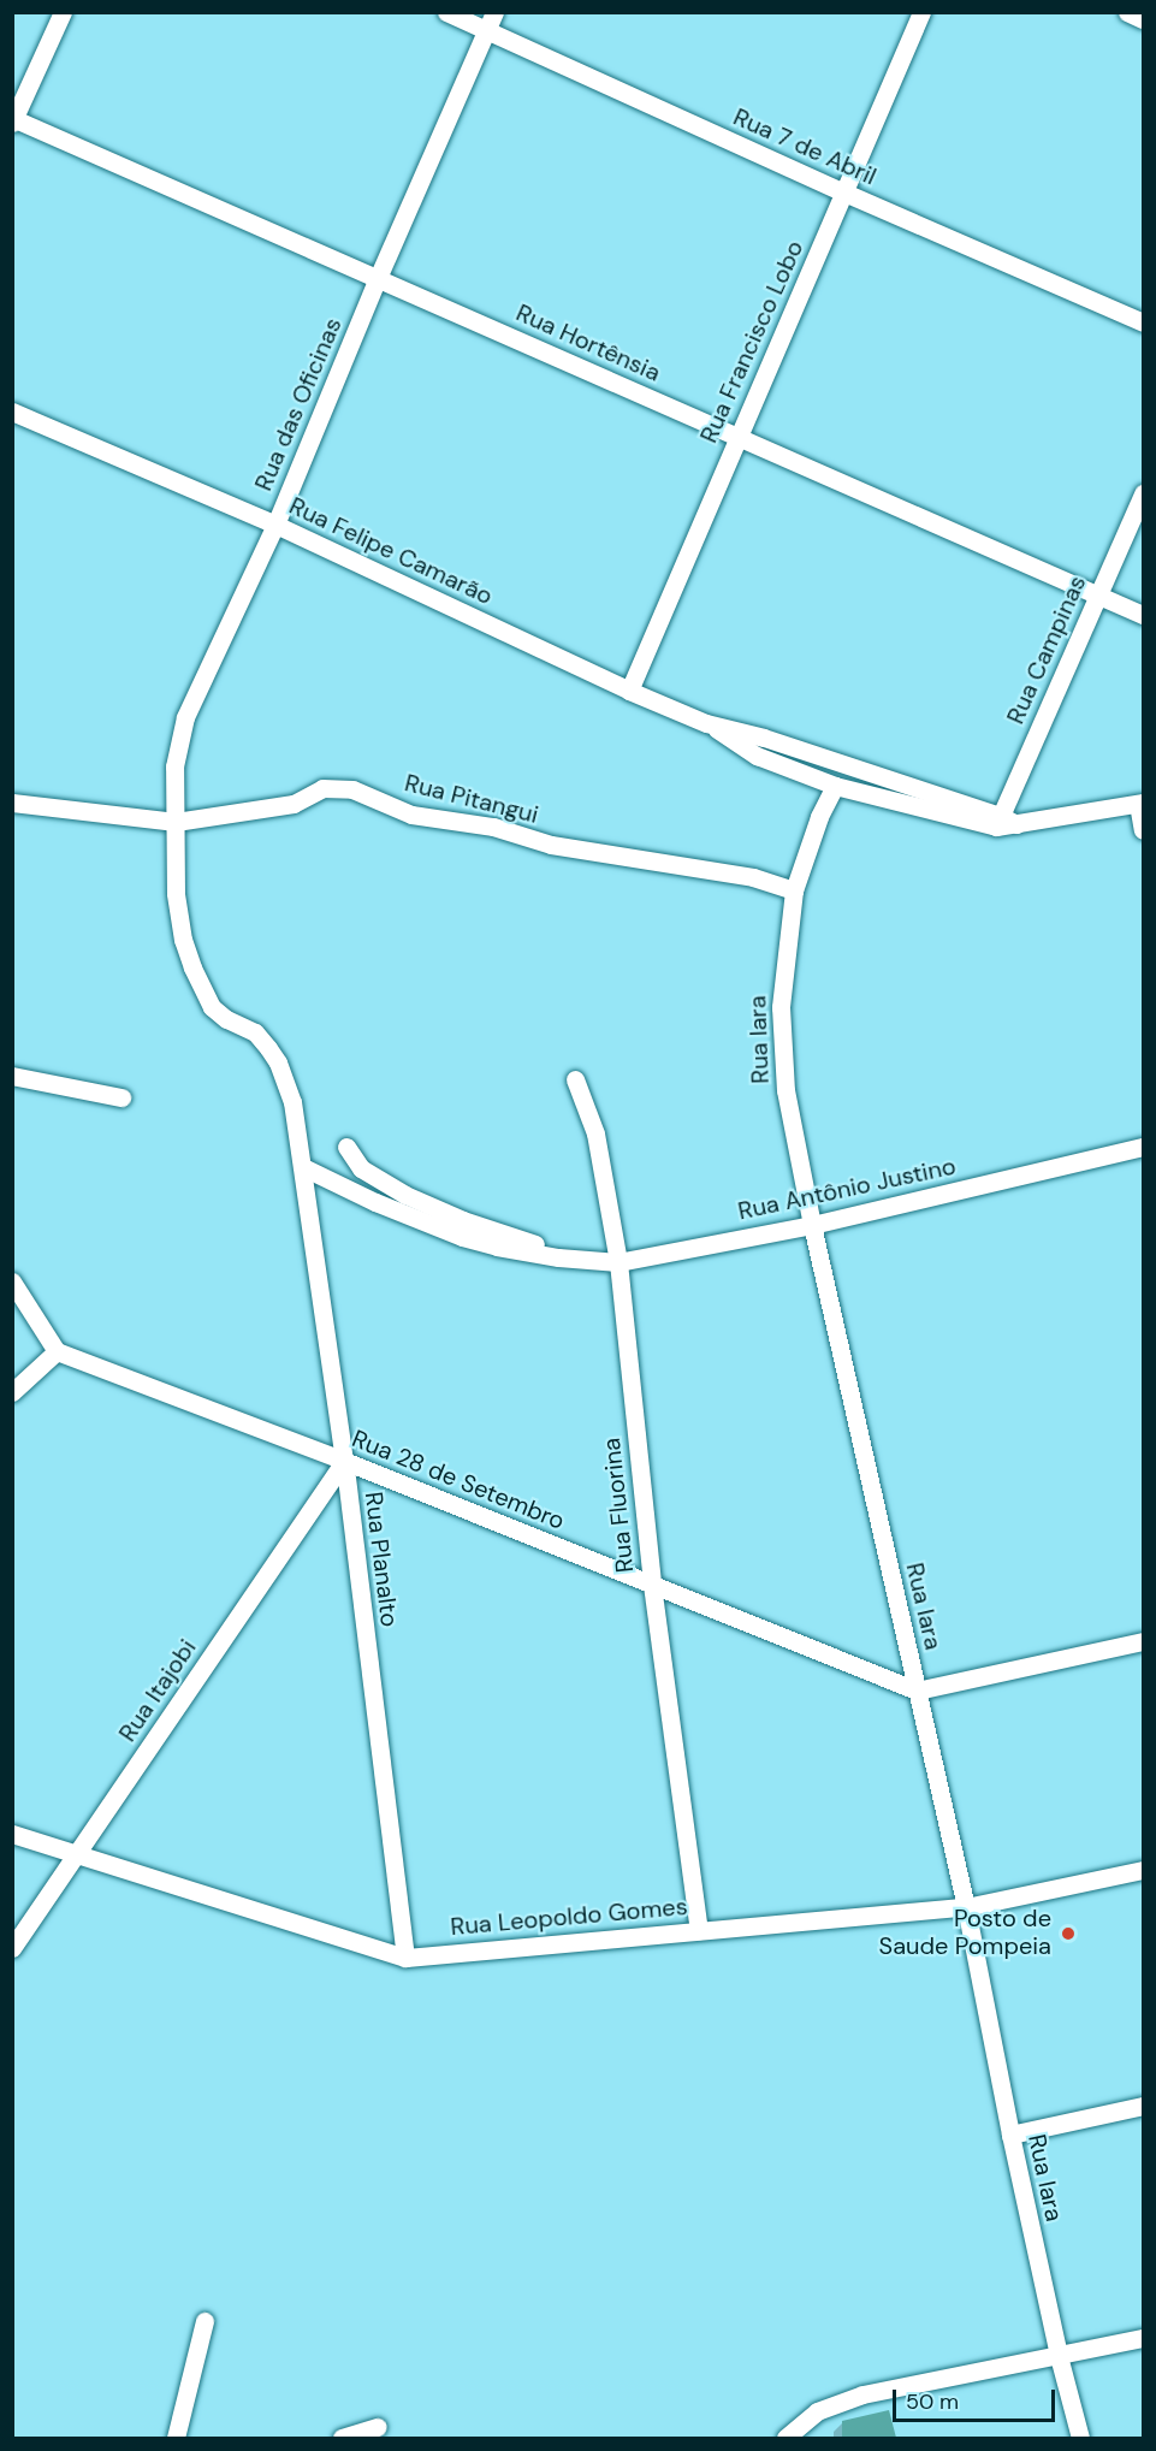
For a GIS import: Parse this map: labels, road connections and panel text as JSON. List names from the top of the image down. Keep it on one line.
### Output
{"streets":{"street":["Rua 7 de Abril","Rua Francisco Lobo","Rua Hortênsia","Rua das Oficinas","Rua Felipe Camarão","Rua Campinas","Rua Pitangui","Rua Iara","Rua Antônio Justino","Rua 28 de Setembro","Rua Fluorina","Rua Planalto","Rua Itajobi","Rua Leopoldo Gomes"]},"crossings":[["Rua 7 de Abril","Rua Francisco Lobo"],["Rua 7 de Abril","Rua das Oficinas"],["Rua Francisco Lobo","Rua Hortênsia"],["Rua Francisco Lobo","Rua Felipe Camarão"],["Rua Hortênsia","Rua das Oficinas"],["Rua Hortênsia","Rua Campinas"],["Rua das Oficinas","Rua Felipe Camarão"],["Rua das Oficinas","Rua Pitangui"],["Rua Felipe Camarão","Rua Campinas"],["Rua Felipe Camarão","Rua Iara"],["Rua Pitangui","Rua Iara"],["Rua Iara","Rua Antônio Justino"],["Rua Iara","Rua 28 de Setembro"],["Rua Iara","Rua Leopoldo Gomes"],["Rua Antônio Justino","Rua Fluorina"],["Rua Antônio Justino","Rua Planalto"],["Rua 28 de Setembro","Rua Fluorina"],["Rua 28 de Setembro","Rua Planalto"],["Rua 28 de Setembro","Rua Itajobi"],["Rua Fluorina","Rua Leopoldo Gomes"],["Rua Planalto","Rua Itajobi"],["Rua Planalto","Rua Leopoldo Gomes"],["Rua Itajobi","Rua Leopoldo Gomes"]],"places":["Posto de Saude Pompeia"],"scale_bar":"50 m"}
